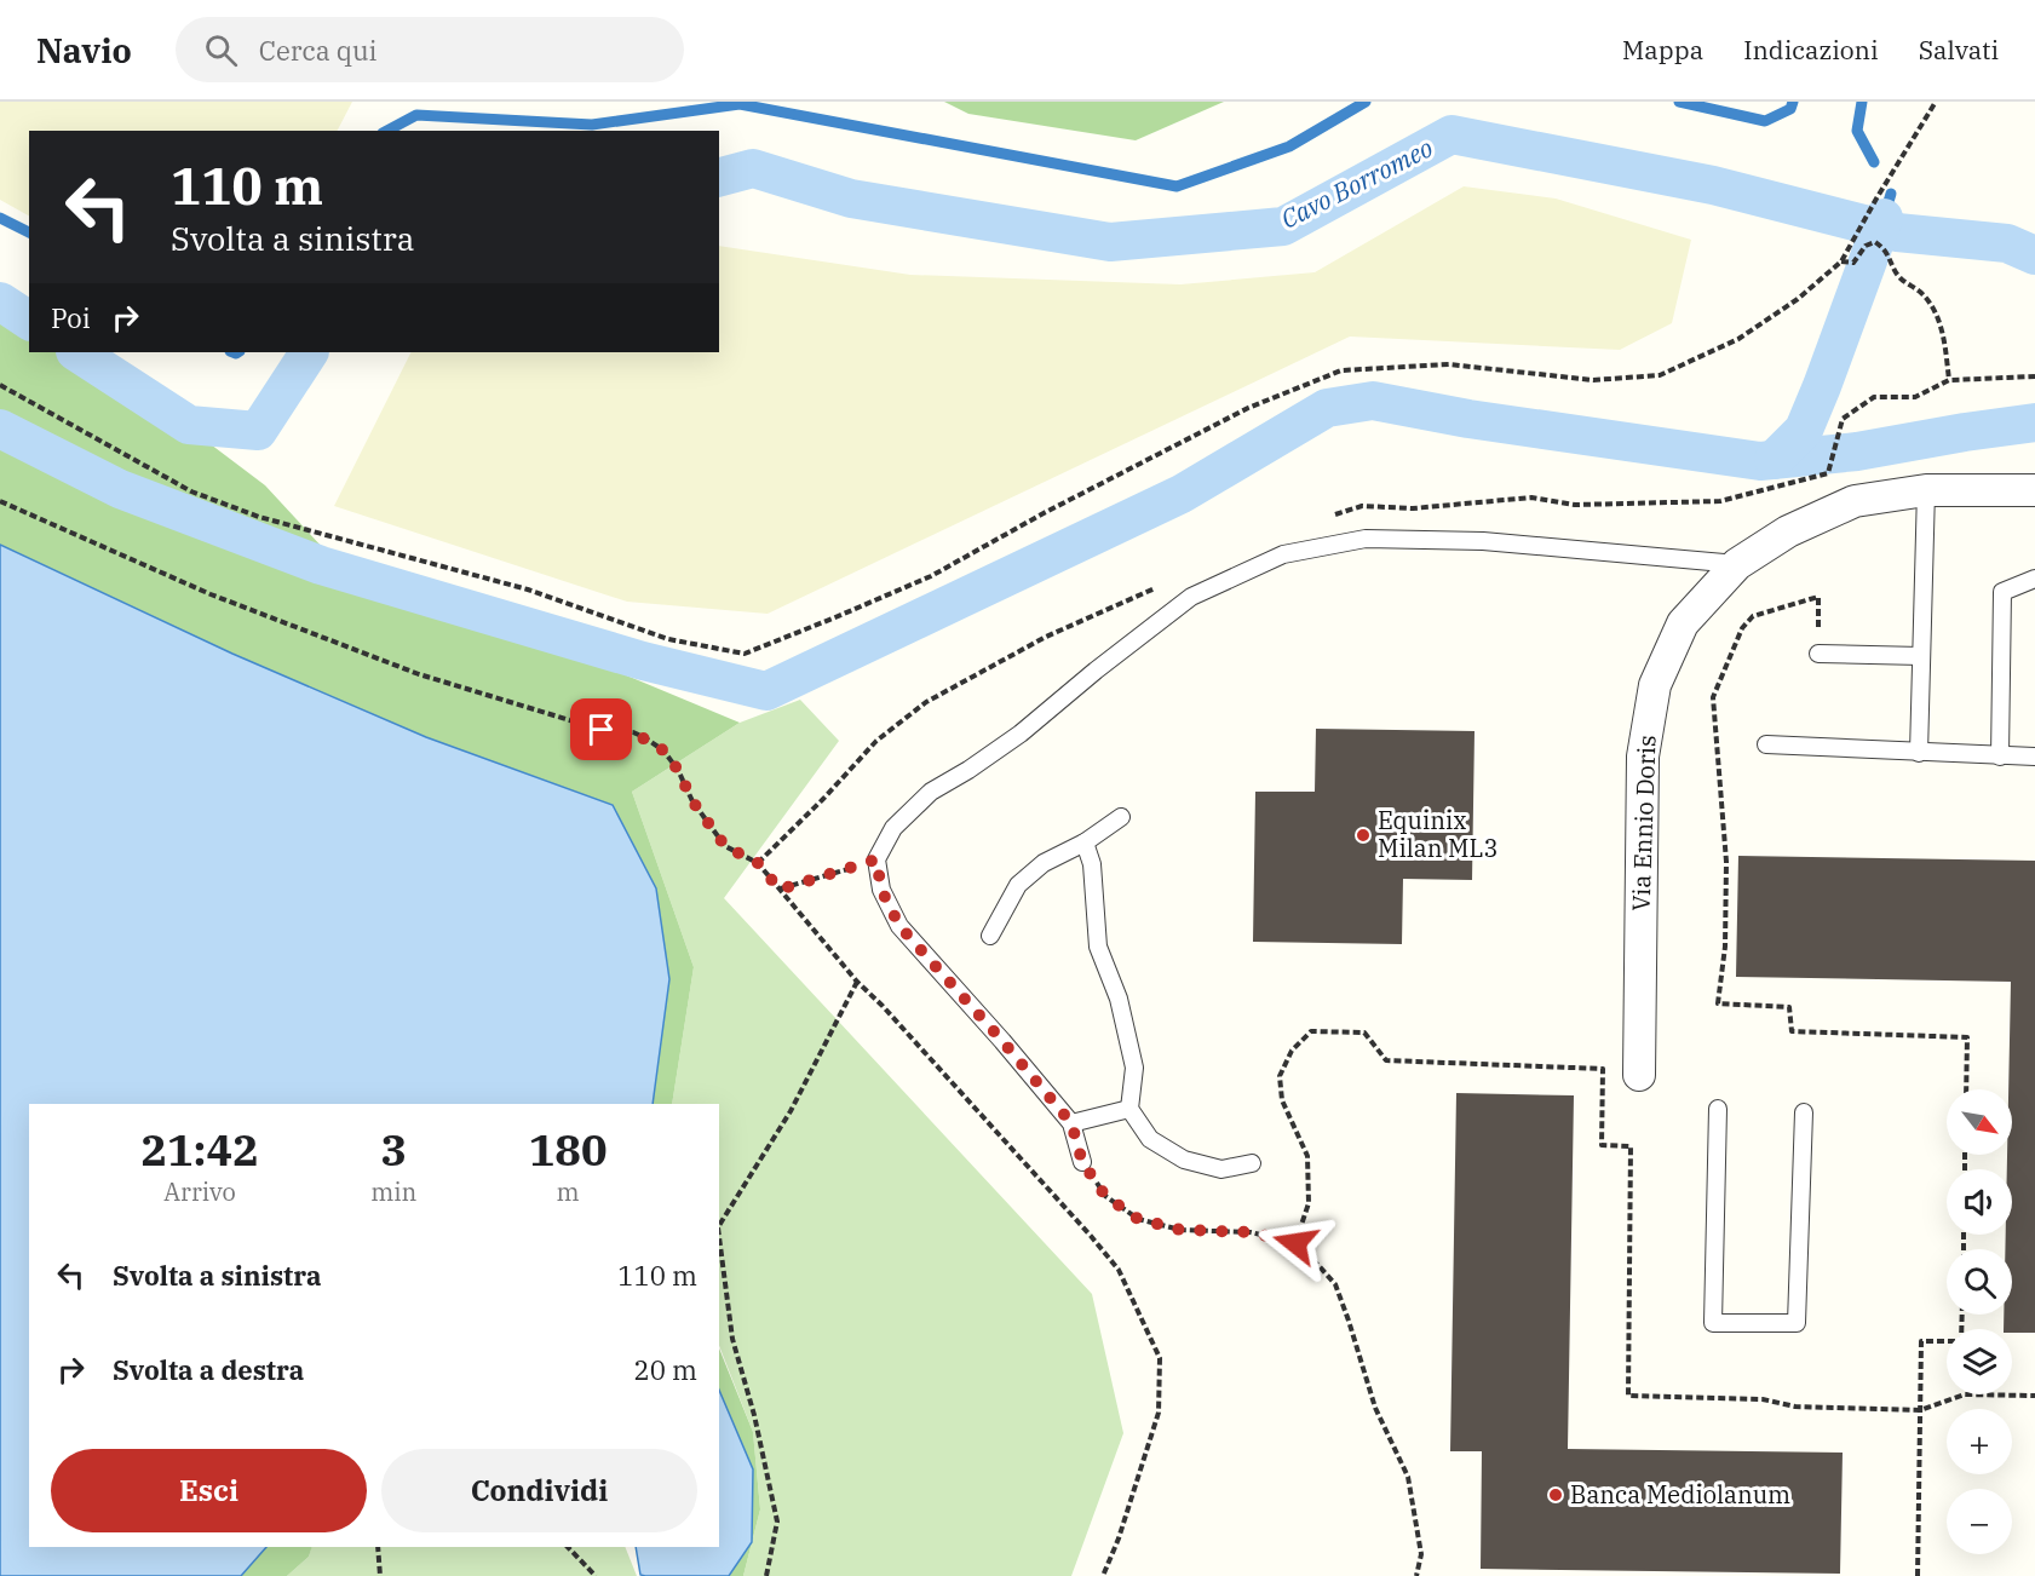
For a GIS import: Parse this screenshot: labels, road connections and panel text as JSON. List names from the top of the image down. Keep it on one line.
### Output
{"streets":{"street":["Via Ennio Doris"]},"water":["Cavo Borromeo"],"places":["Equinix Milan ML3","Banca Mediolanum"],"north":"bottom right","page":{"header":"Navio","search":"Cerca qui","nav":["Mappa","Indicazioni","Salvati"],"turn":["110 m","Svolta a sinistra"],"then":"Poi","map_buttons":["+","−"],"eta":["21:42","Arrivo","3","min","180","m"],"list":[{"name":"Svolta a sinistra","value":"110 m"},{"name":"Svolta a destra","value":"20 m"}],"buttons":["Esci","Condividi"]}}
